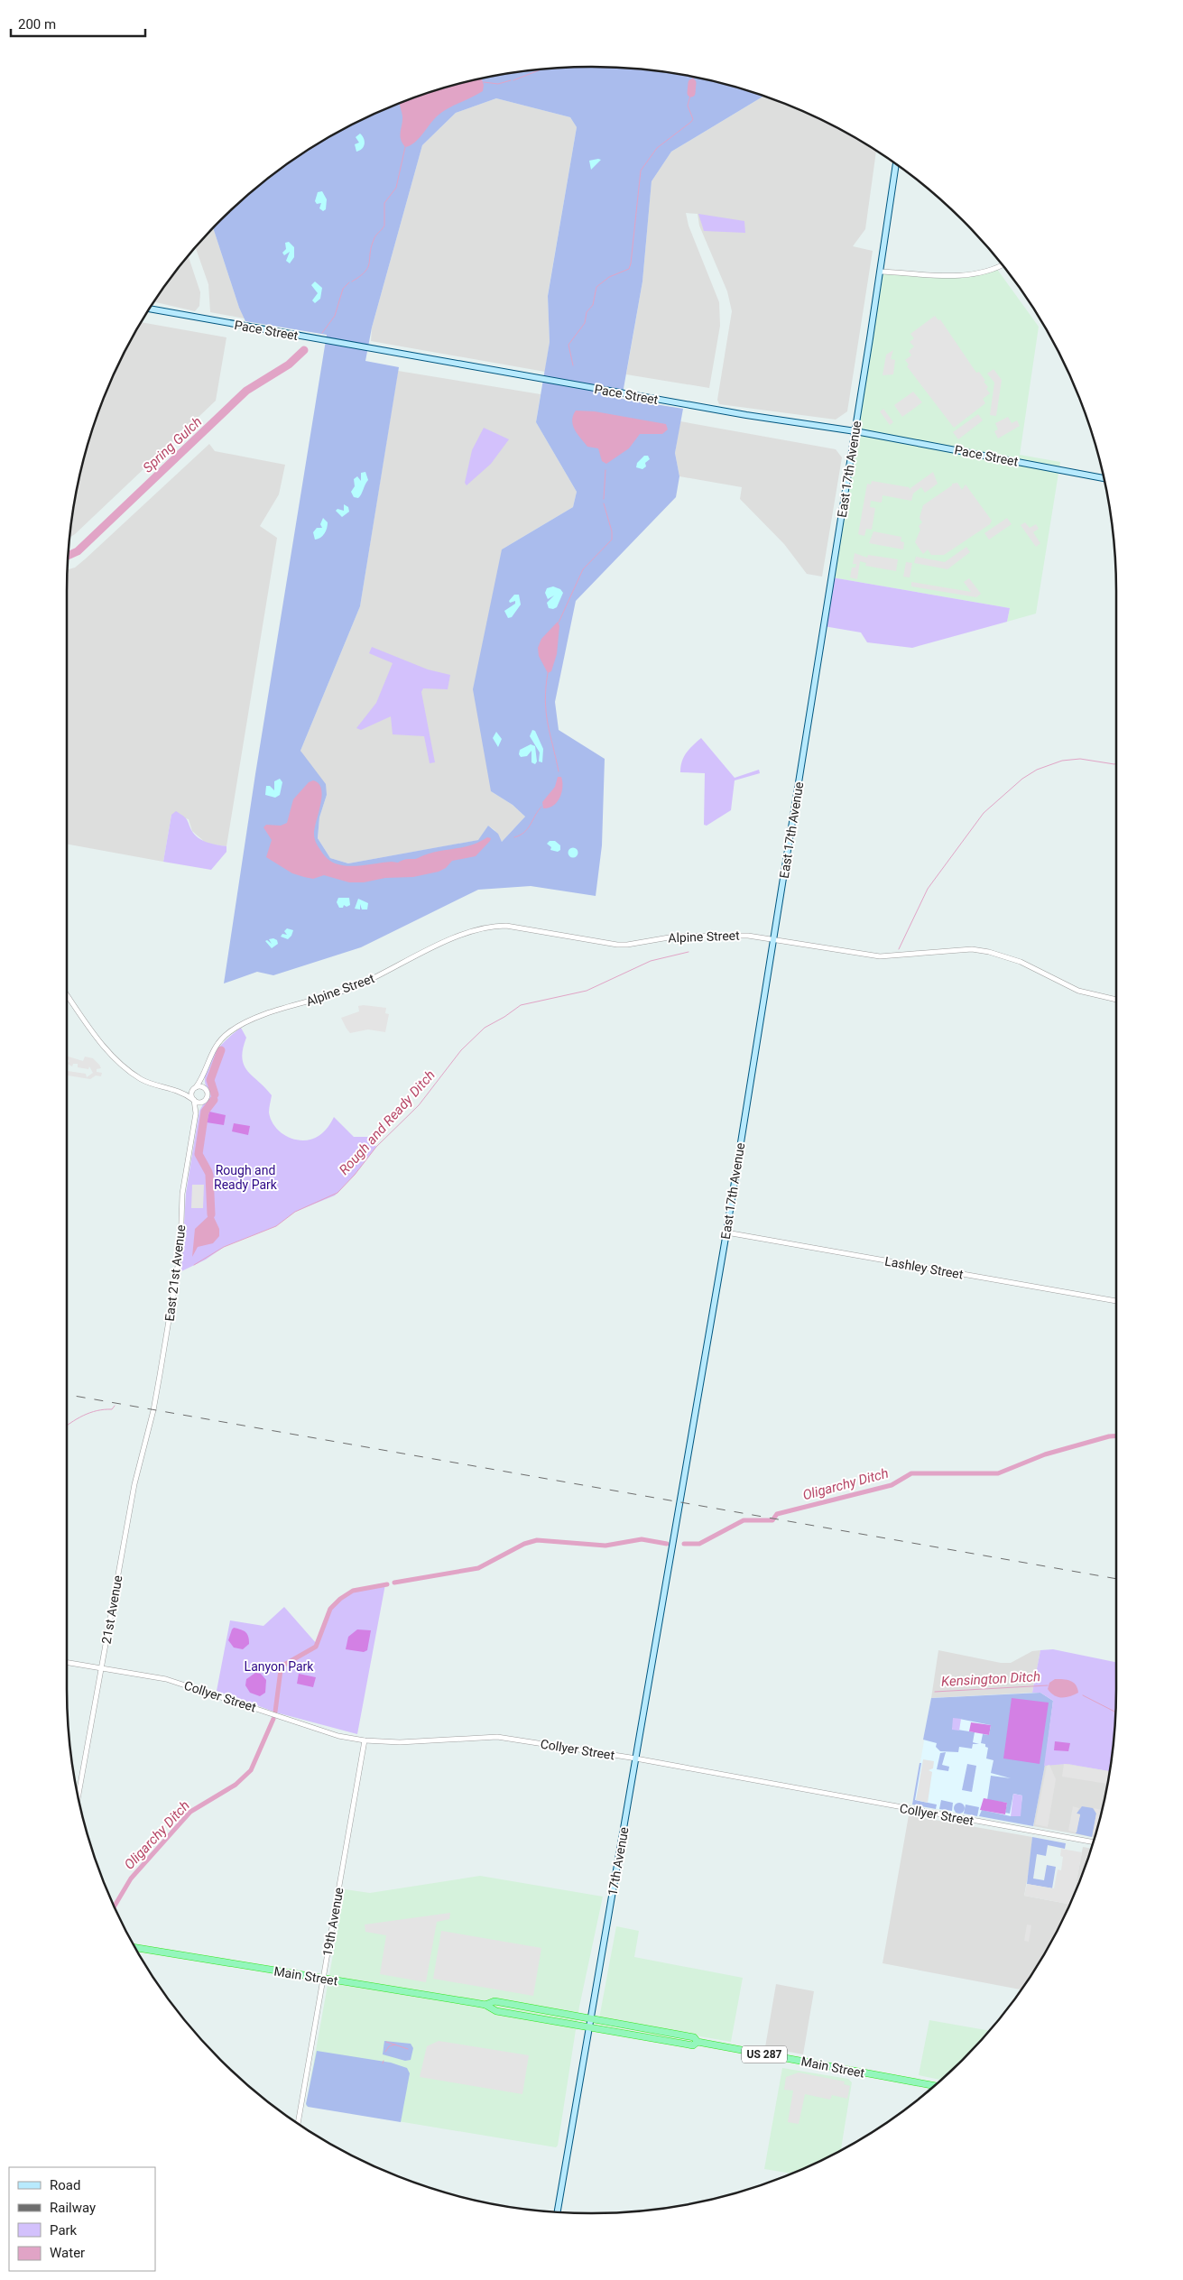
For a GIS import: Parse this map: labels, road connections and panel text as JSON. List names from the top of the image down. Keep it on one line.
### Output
{"streets":{"highway":["Main Street","US 287"],"main road":["Pace Street","East 17th Avenue","17th Avenue"],"street":["Alpine Street","Lashley Street","East 21st Avenue","21st Avenue","Collyer Street","19th Avenue"]},"crossings":[["Pace Street","East 17th Avenue"],["East 17th Avenue","Alpine Street"],["East 17th Avenue","Lashley Street"],["East 17th Avenue","17th Avenue"],["East 21st Avenue","21st Avenue"],["21st Avenue","Collyer Street"],["Collyer Street","17th Avenue"],["Collyer Street","19th Avenue"],["17th Avenue","Main Street"],["19th Avenue","Main Street"]],"water":["Spring Gulch","Rough and Ready Ditch","Oligarchy Ditch","Kensington Ditch"],"parks":["Rough and Ready Park","Lanyon Park"],"legend":["Road","Railway","Park","Water"],"scale_bar":"200 m"}
